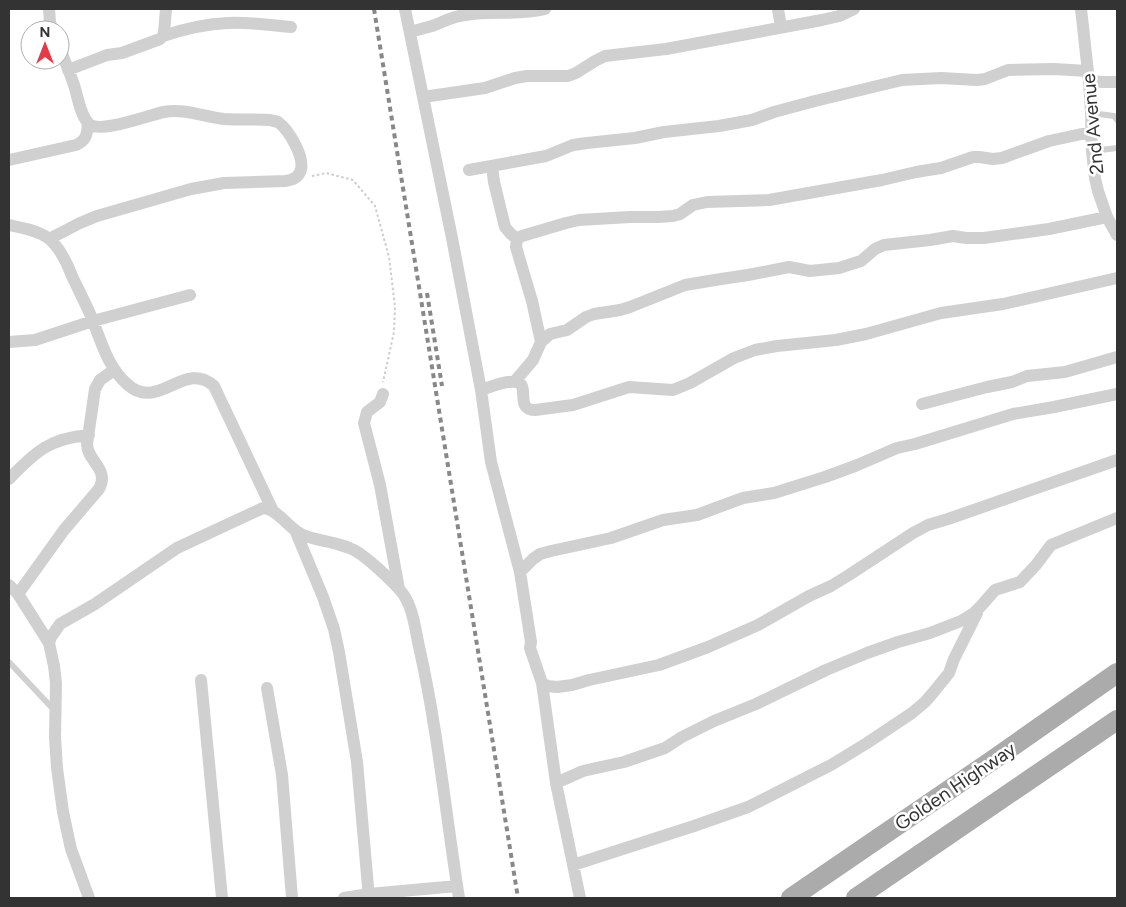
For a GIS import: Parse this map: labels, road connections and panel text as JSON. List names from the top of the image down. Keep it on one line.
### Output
{"streets":{"main road":["Golden Highway"],"street":["2nd Avenue"]},"north":"top"}
